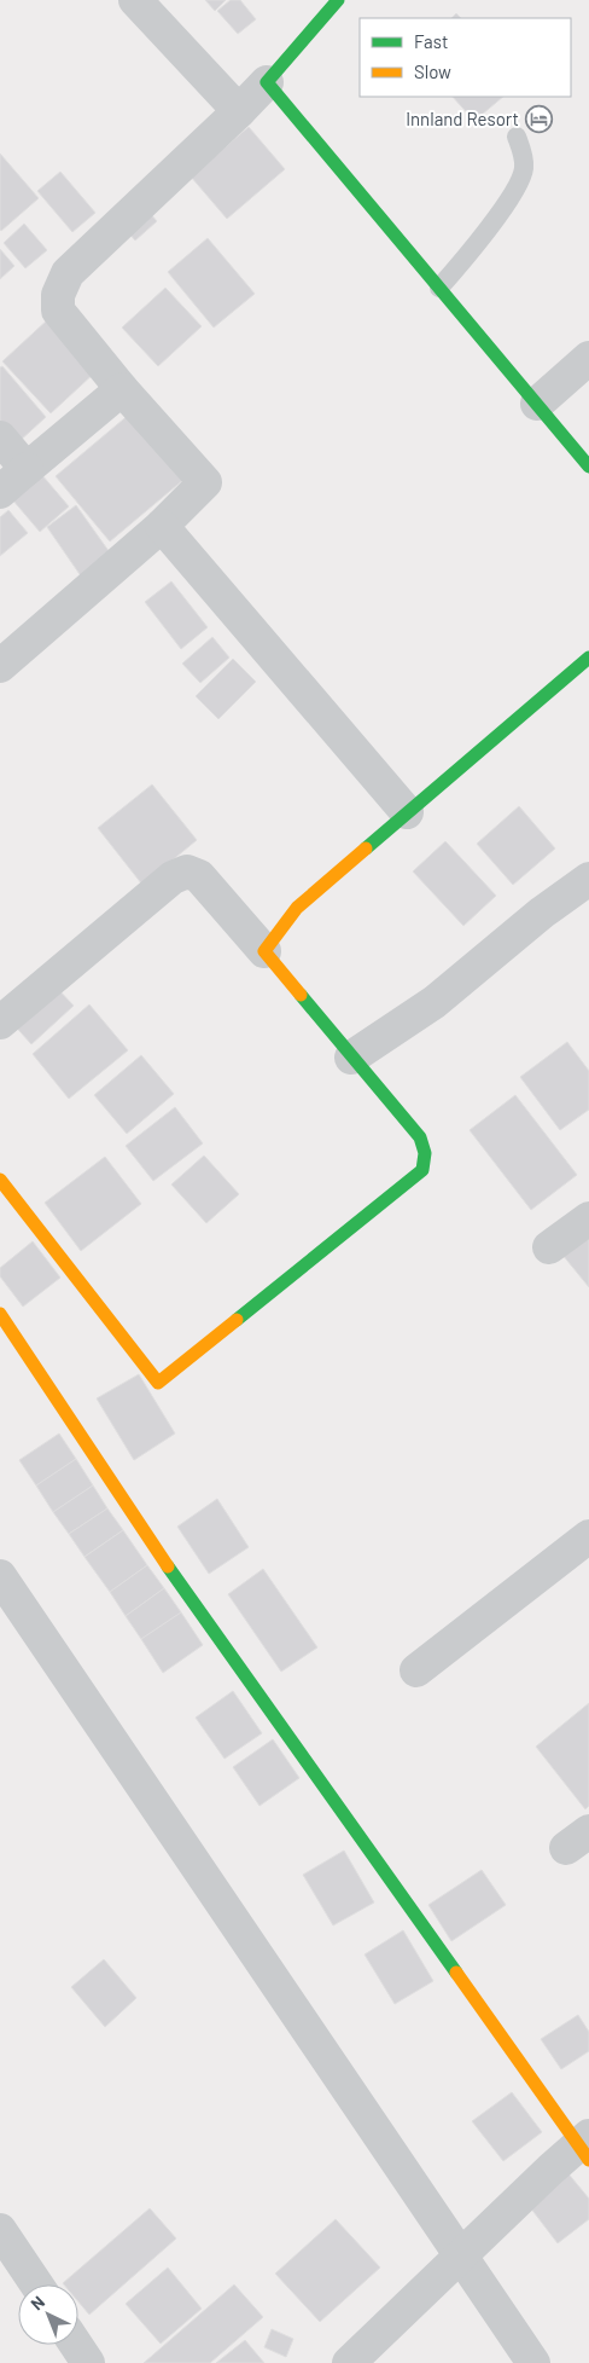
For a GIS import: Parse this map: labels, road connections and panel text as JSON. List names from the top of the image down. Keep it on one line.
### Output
{"places":{"hotel":["Innland Resort"]},"legend":["Fast","Slow"],"north":"top left"}
